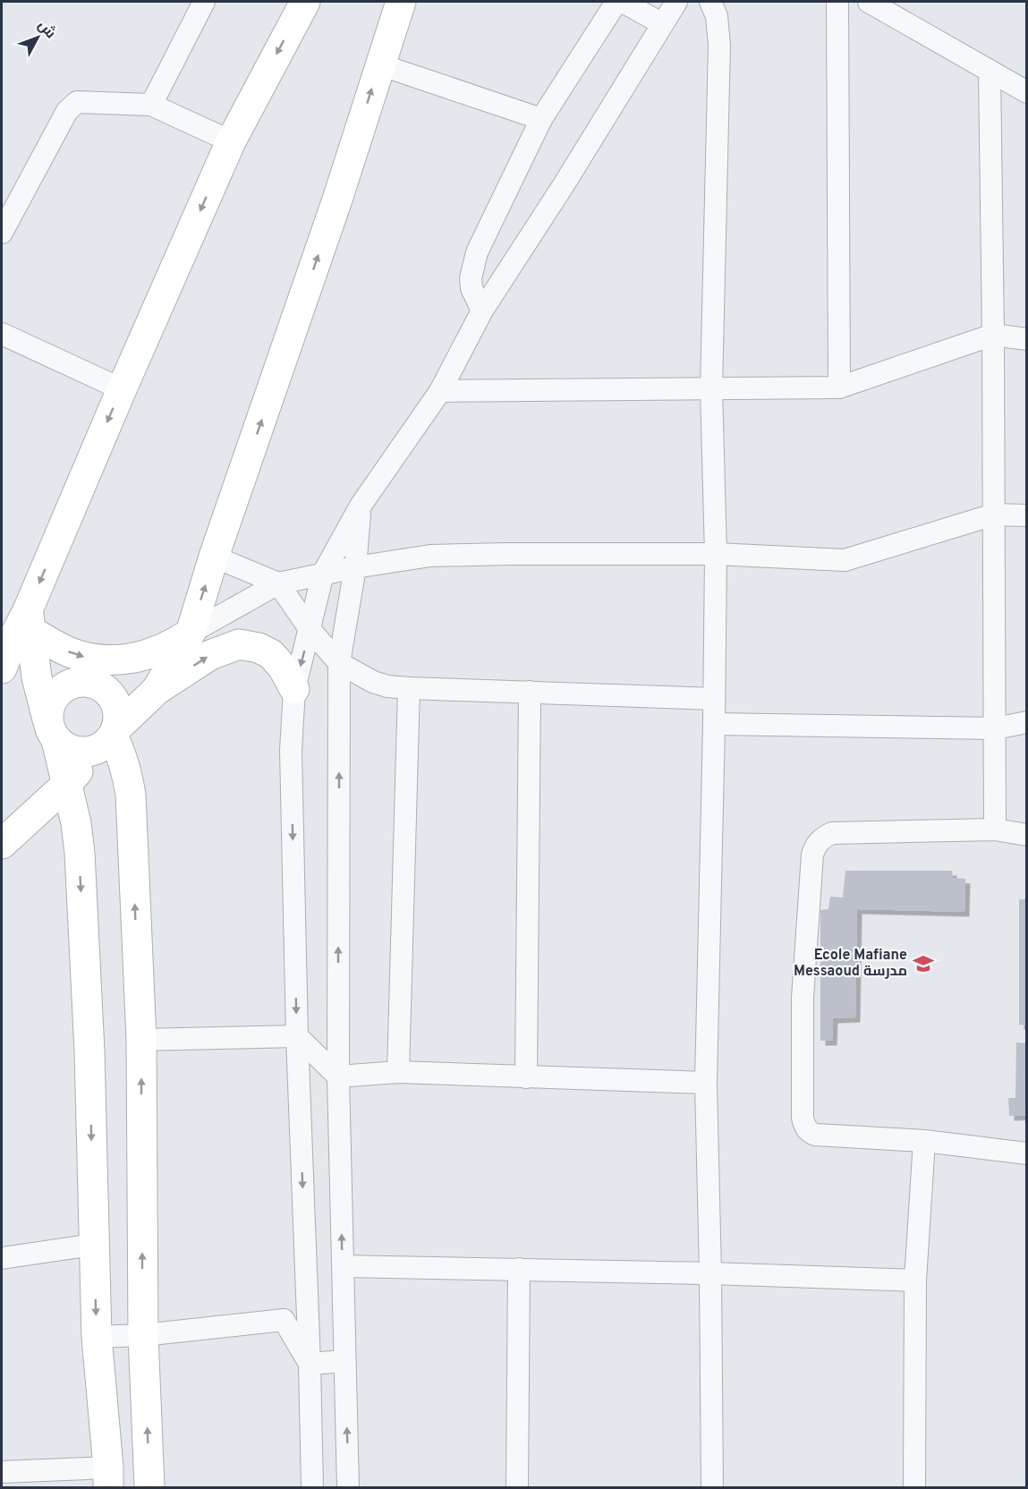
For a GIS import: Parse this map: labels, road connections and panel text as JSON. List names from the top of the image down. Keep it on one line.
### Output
{"places":{"school or university":["Ecole Mafiane Messaoud مدرسة"]},"north":"top right"}
